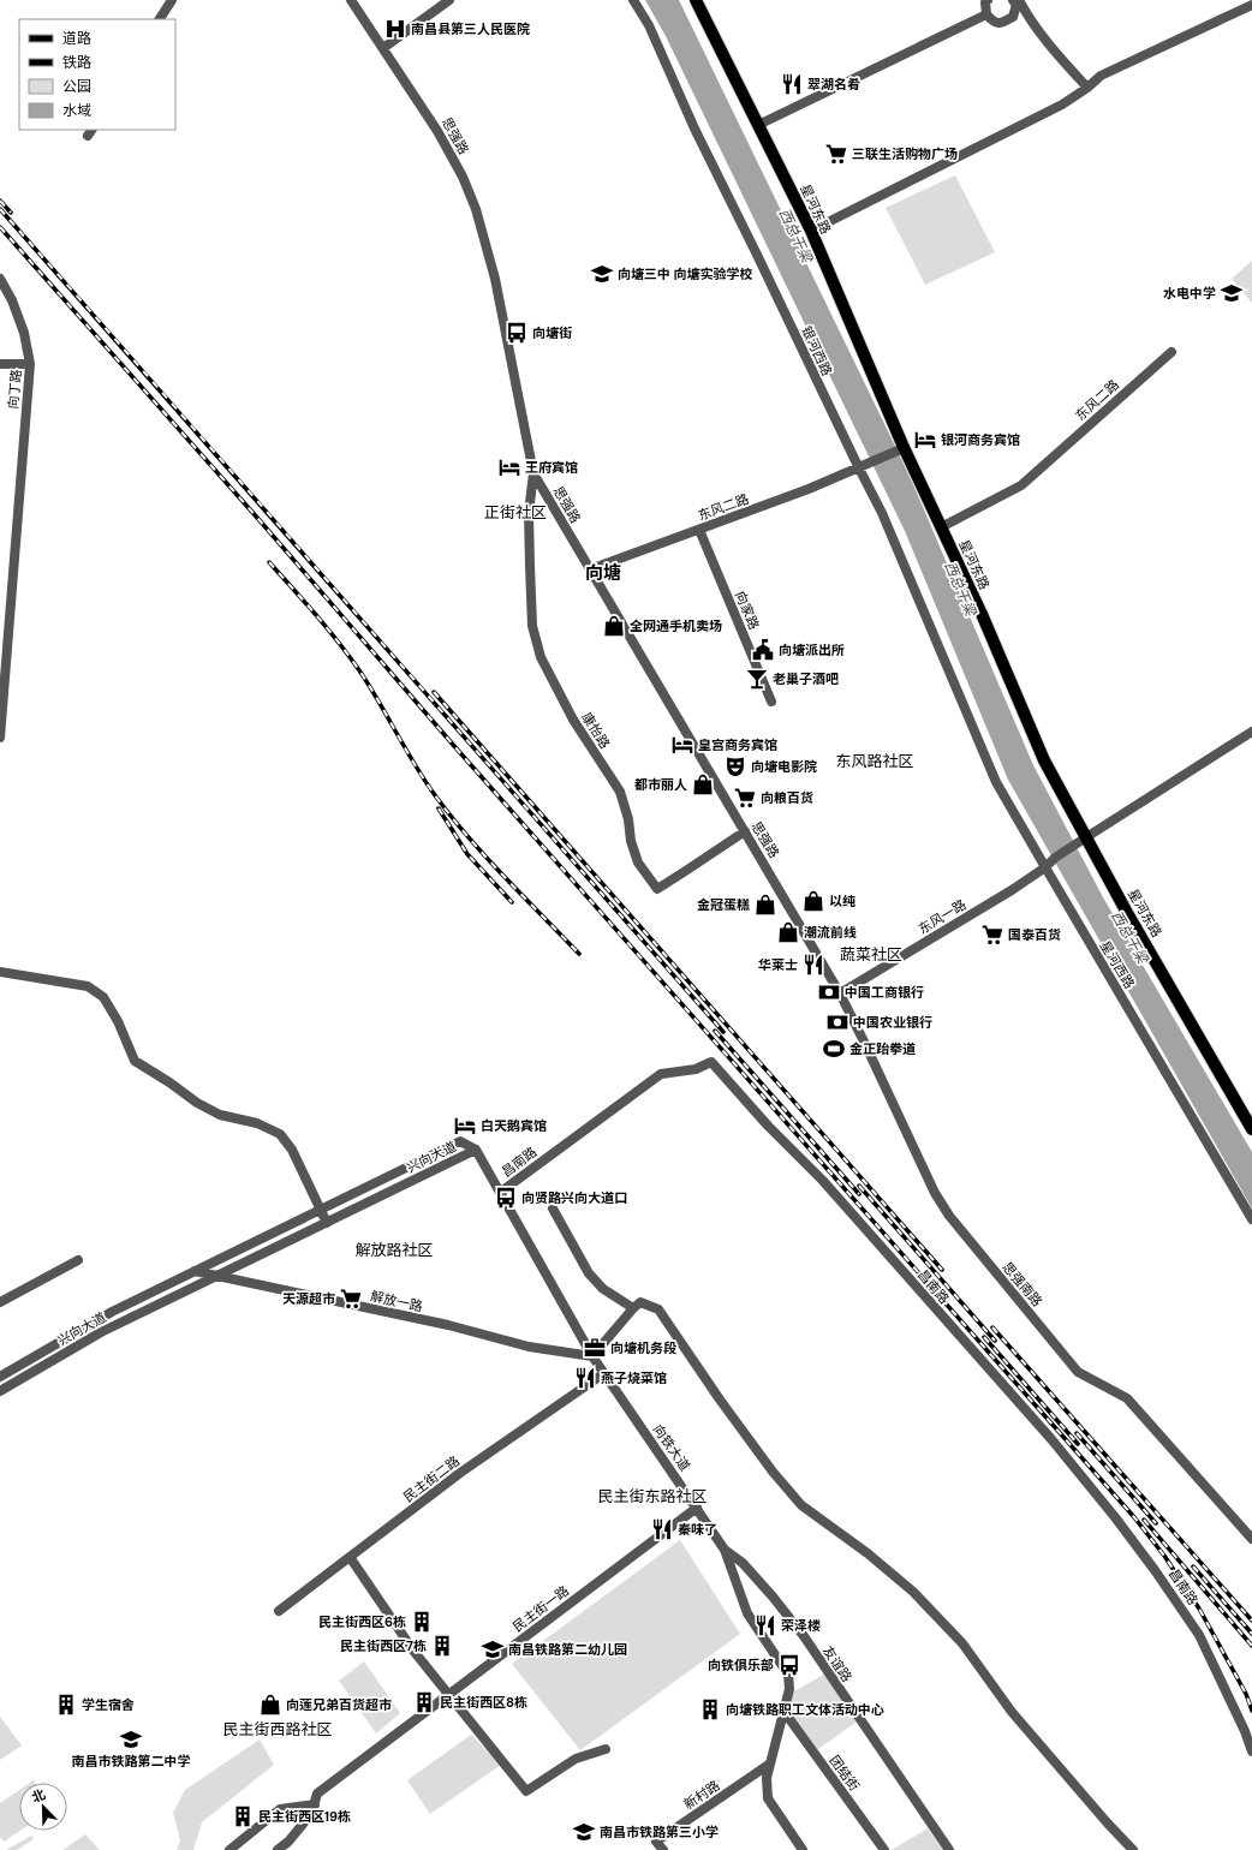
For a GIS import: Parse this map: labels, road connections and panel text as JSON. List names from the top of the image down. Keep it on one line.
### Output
{"streets":{"main road":["星河东路"],"street":["思强路","银河西路","向丁路","东风二路","向家路","康怡路","东风一路","星河西路","兴向大道","昌南路","思强南路","解放一路","向铁大道","民主街二路","民主街一路","友谊路","团结街","新村路"]},"crossings":[["思强路","东风二路"],["思强路","康怡路"],["思强路","东风一路"],["思强路","思强南路"],["星河东路","东风二路"],["星河东路","东风一路"],["银河西路","东风二路"],["银河西路","星河西路"],["东风二路","向家路"],["东风一路","星河西路"],["东风一路","思强南路"],["兴向大道","解放一路"],["兴向大道","向铁大道"],["昌南路","向铁大道"],["解放一路","向铁大道"],["向铁大道","民主街二路"],["向铁大道","民主街一路"],["向铁大道","友谊路"],["向铁大道","团结街"],["向铁大道","新村路"]],"districts":["正街社区","向塘","东风路社区","蔬菜社区","解放路社区","民主街东路社区","民主街西路社区"],"water":["西总干梁"],"places":{"hospital":["南昌县第三人民医院"],"restaurant":["翠湖名肴","华莱士","燕子烧菜馆","秦味了","荣泽楼"],"supermarket":["三联生活购物广场","向粮百货","国泰百货","天源超市"],"school or university":["向塘三中 向塘实验学校","水电中学","南昌铁路第二幼儿园","南昌市铁路第二中学","南昌市铁路第三小学"],"bus stop":["向塘街","向贤路兴向大道口","向铁俱乐部"],"hotel":["银河商务宾馆","王府宾馆","皇宫商务宾馆","白天鹅宾馆"],"shop":["全网通手机卖场","都市丽人","以纯","金冠蛋糕","潮流前线","向莲兄弟百货超市"],"public building":["向塘派出所"],"bar":["老巢子酒吧"],"theatre":["向塘电影院"],"bank":["中国工商银行","中国农业银行"],"sports":["金正跆拳道"],"office":["向塘机务段"],"building":["民主街西区6栋","民主街西区7栋","民主街西区8栋","学生宿舍","向塘铁路职工文体活动中心","民主街西区19栋"]},"legend":["道路","铁路","公园","水域"],"north":"top left"}
